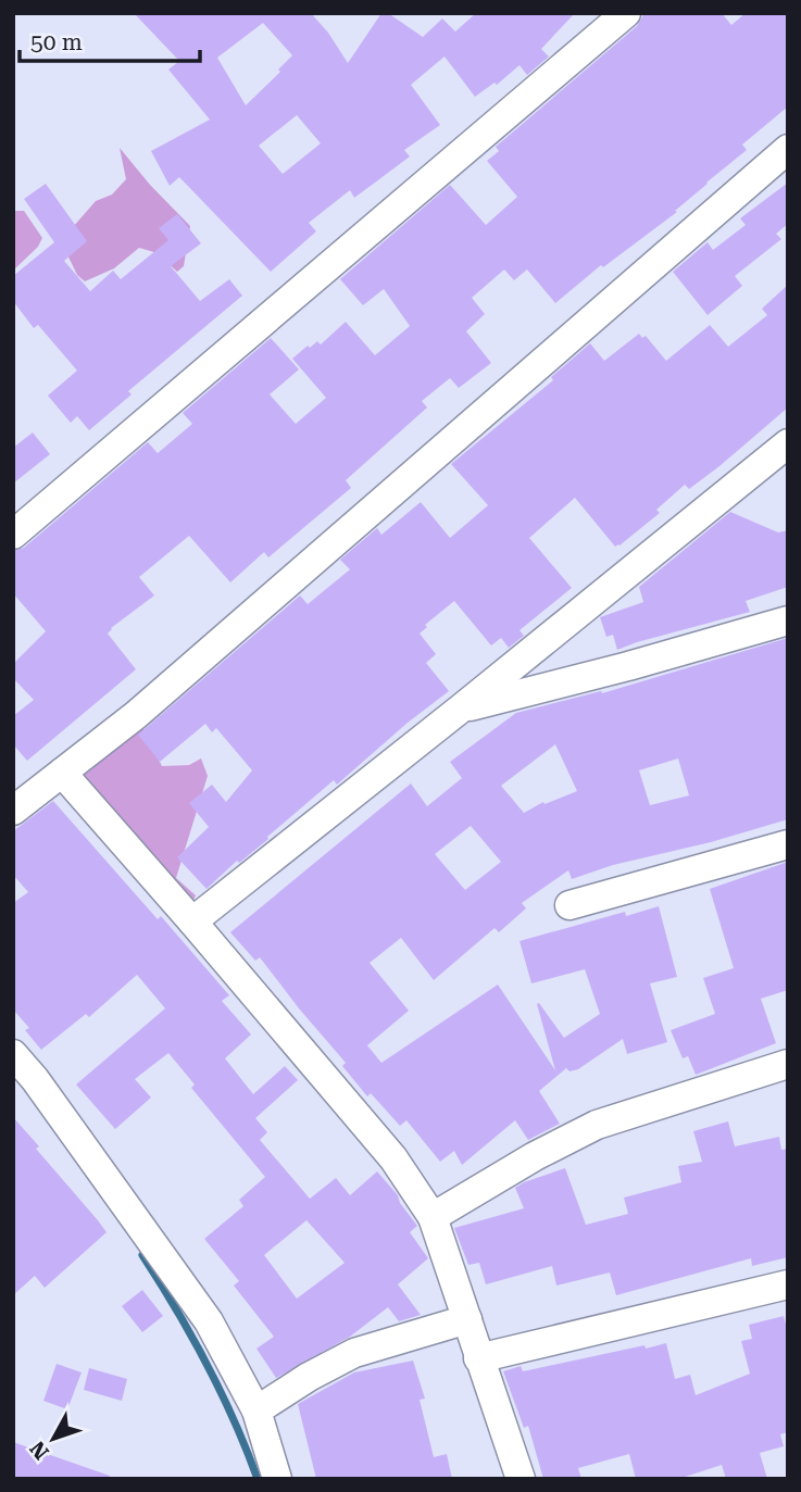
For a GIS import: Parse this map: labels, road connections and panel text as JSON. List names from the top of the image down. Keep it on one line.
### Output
{"scale_bar":"50 m","north":"bottom left"}
